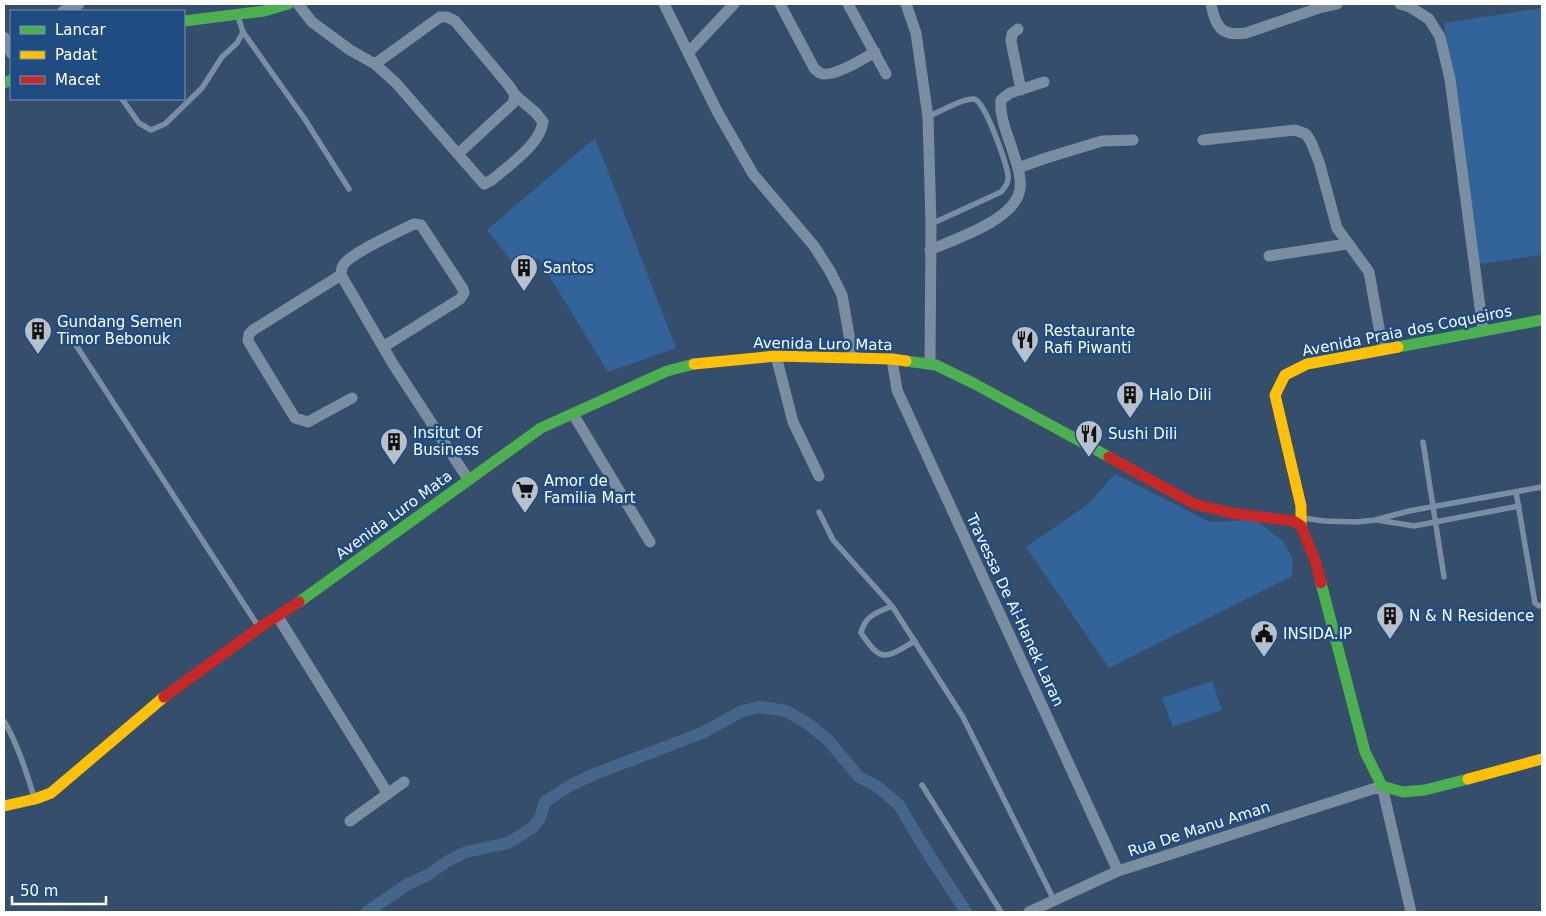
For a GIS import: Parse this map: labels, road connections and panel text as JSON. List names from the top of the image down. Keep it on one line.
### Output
{"streets":{"main road":["Avenida Praia dos Coqueiros","Avenida Luro Mata"],"street":["Travessa De Ai-Hanek Laran","Rua De Manu Aman"]},"crossings":[["Avenida Praia dos Coqueiros","Avenida Luro Mata"],["Avenida Luro Mata","Travessa De Ai-Hanek Laran"],["Travessa De Ai-Hanek Laran","Rua De Manu Aman"]],"places":{"building":["Santos","Gundang Semen Timor Bebonuk","Halo Dili","Insitut Of Business","N & N Residence"],"restaurant":["Restaurante Rafi Piwanti","Sushi Dili"],"supermarket":["Amor de Familia Mart"],"public building":["INSIDA.IP"]},"legend":["Lancar","Padat","Macet"],"scale_bar":"50 m"}
